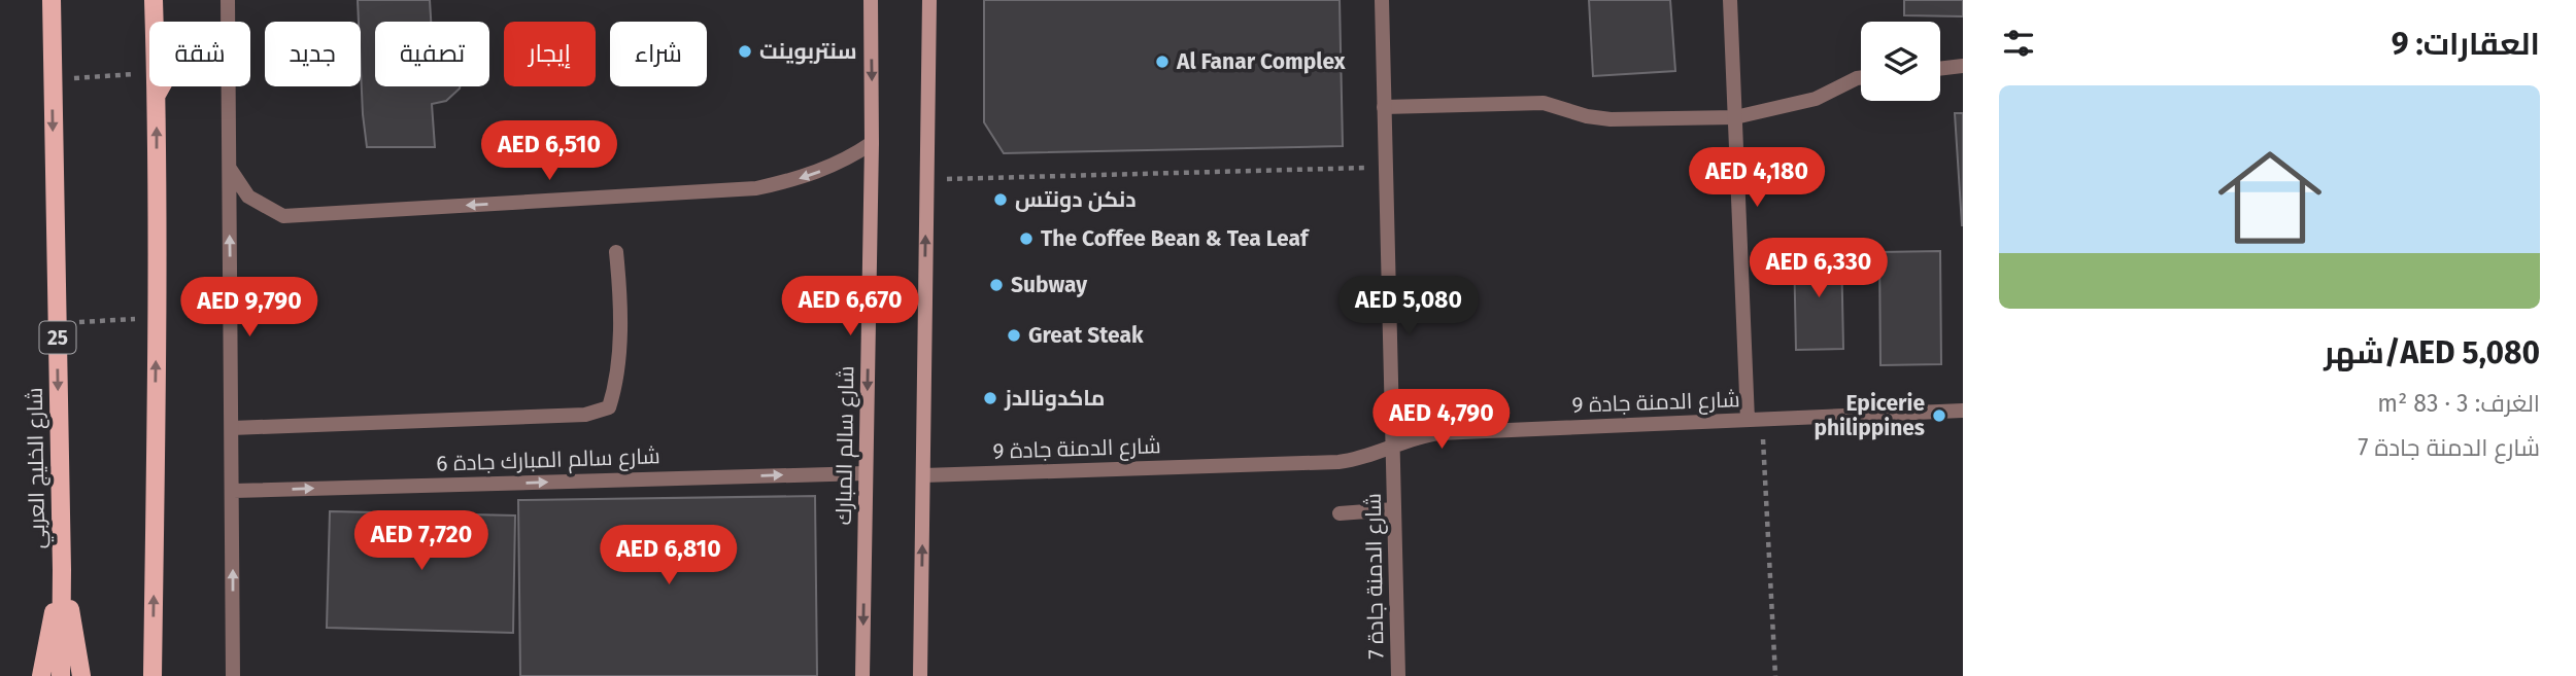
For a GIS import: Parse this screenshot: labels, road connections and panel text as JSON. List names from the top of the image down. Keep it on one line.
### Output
{"streets":{"main road":["25","شارع سالم المبارك","شارع الخليج العربي"],"street":["شارع الدمنة جادة 9","شارع سالم المبارك جادة 6","شارع الدمنة جادة 7"]},"crossings":[["شارع الدمنة جادة 9","شارع الدمنة جادة 7"],["شارع سالم المبارك","شارع سالم المبارك جادة 6"]],"one_way":["شارع سالم المبارك جادة 6"],"places":["سنتربوينت","Al Fanar Complex","دنكن دونتس","The Coffee Bean & Tea Leaf","Subway","Great Steak","ماكدونالدز","Epicerie philippines"],"page":{"heading":"العقارات: 9","chip":["شراء","إيجار","تصفية","جديد","شقة"],"list":[{"name":"AED 5,080/شهر","note":"الغرف: 3 · 83 m² · شارع الدمنة جادة 7"}],"price":["AED 6,510","AED 4,180","AED 6,330","AED 6,670","AED 5,080","AED 9,790","AED 4,790","AED 7,720","AED 6,810"]}}
